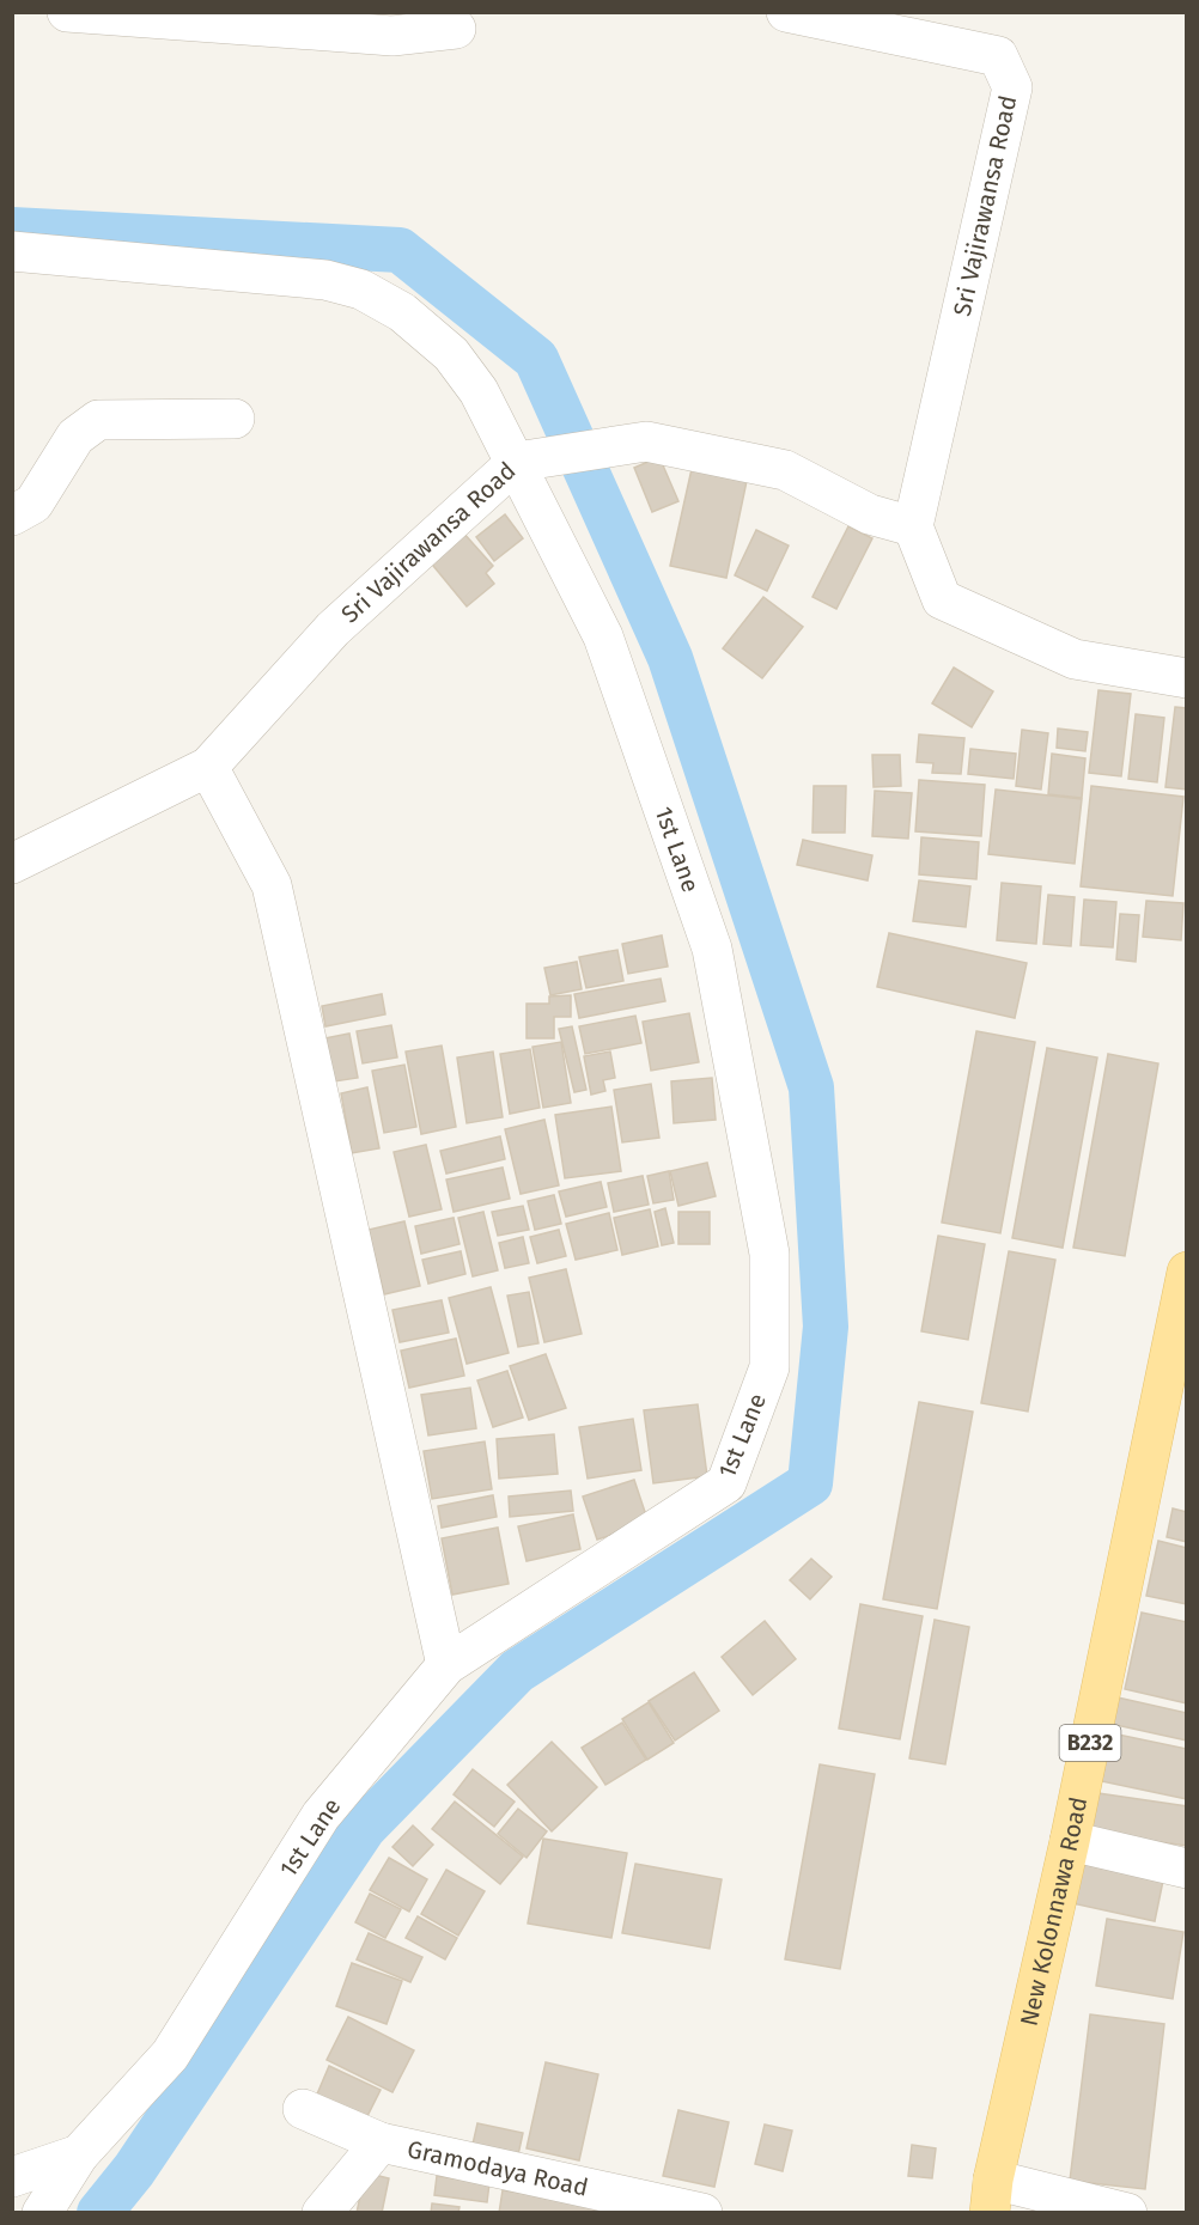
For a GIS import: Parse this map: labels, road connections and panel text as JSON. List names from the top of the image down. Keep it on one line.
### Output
{"streets":{"main road":["B232","New Kolonnawa Road"],"street":["Sri Vajirawansa Road","1st Lane","Gramodaya Road"]},"crossings":[["Sri Vajirawansa Road","1st Lane"]]}
